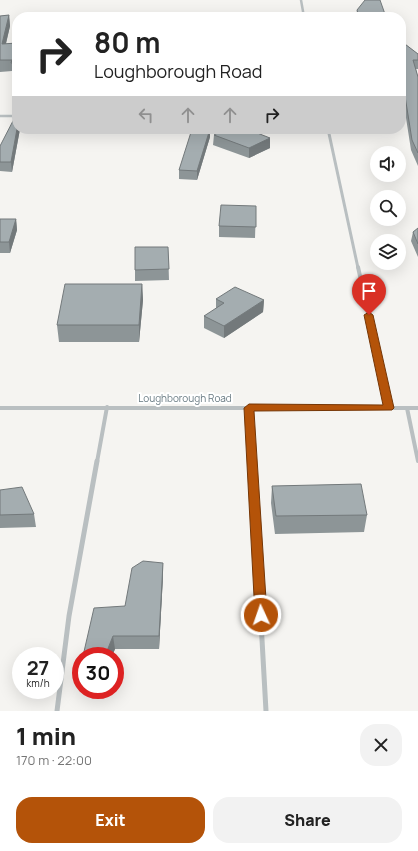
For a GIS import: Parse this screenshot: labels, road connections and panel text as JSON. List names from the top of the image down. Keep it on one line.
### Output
{"streets":{"street":["Loughborough Road"]},"page":{"turn":["80 m","Loughborough Road"],"speed":"27 km/h","limit":"30","heading":["1 min","170 m · 22:00"],"buttons":["Exit","Share"]}}
